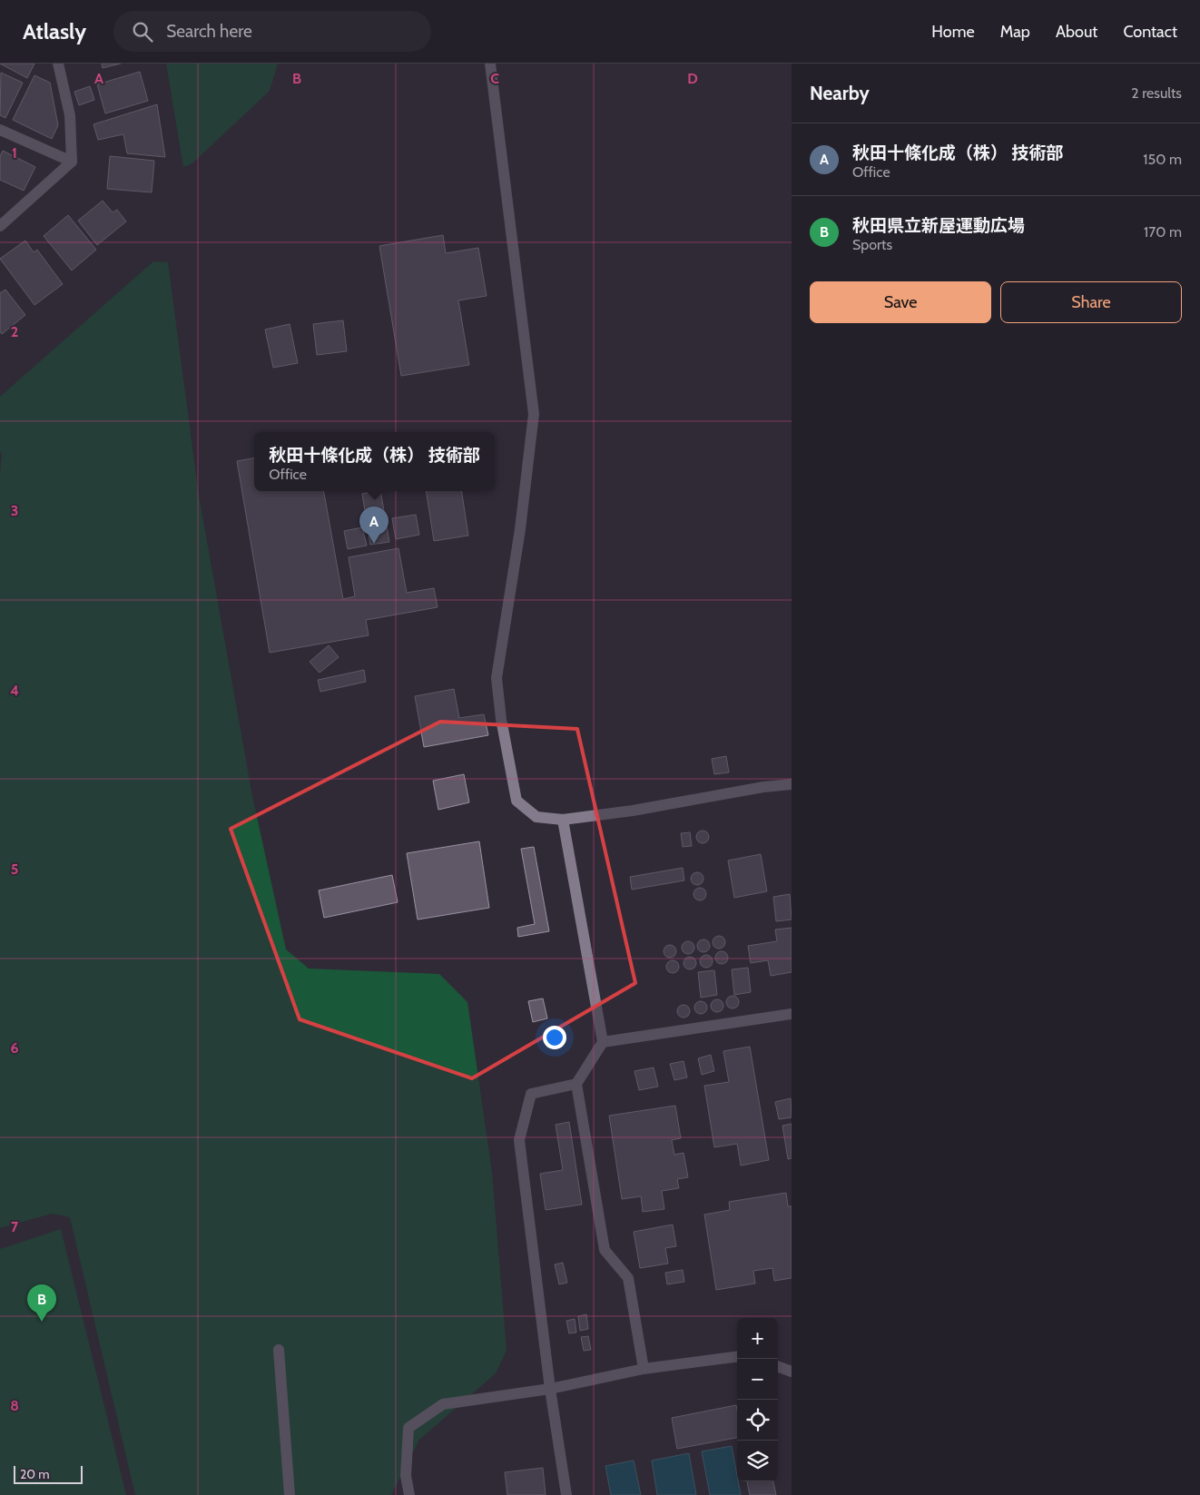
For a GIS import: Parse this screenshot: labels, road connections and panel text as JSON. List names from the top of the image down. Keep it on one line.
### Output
{"scale_bar":"20 m","page":{"header":"Atlasly","search":"Search here","nav":["Home","Map","About","Contact"],"heading":["Nearby","2 results"],"list":[{"mark":"A","name":"秋田十條化成（株） 技術部","note":"Office","value":"150 m"},{"mark":"B","name":"秋田県立新屋運動広場","note":"Sports","value":"170 m"}],"buttons":["Save","Share"],"popup":["秋田十條化成（株） 技術部","Office"],"pins":["A","B"],"map_buttons":["+","−"],"scale":"20 m"},"grid":{"columns":["A","B","C","D"],"rows":["1","2","3","4","5","6","7","8"]}}
